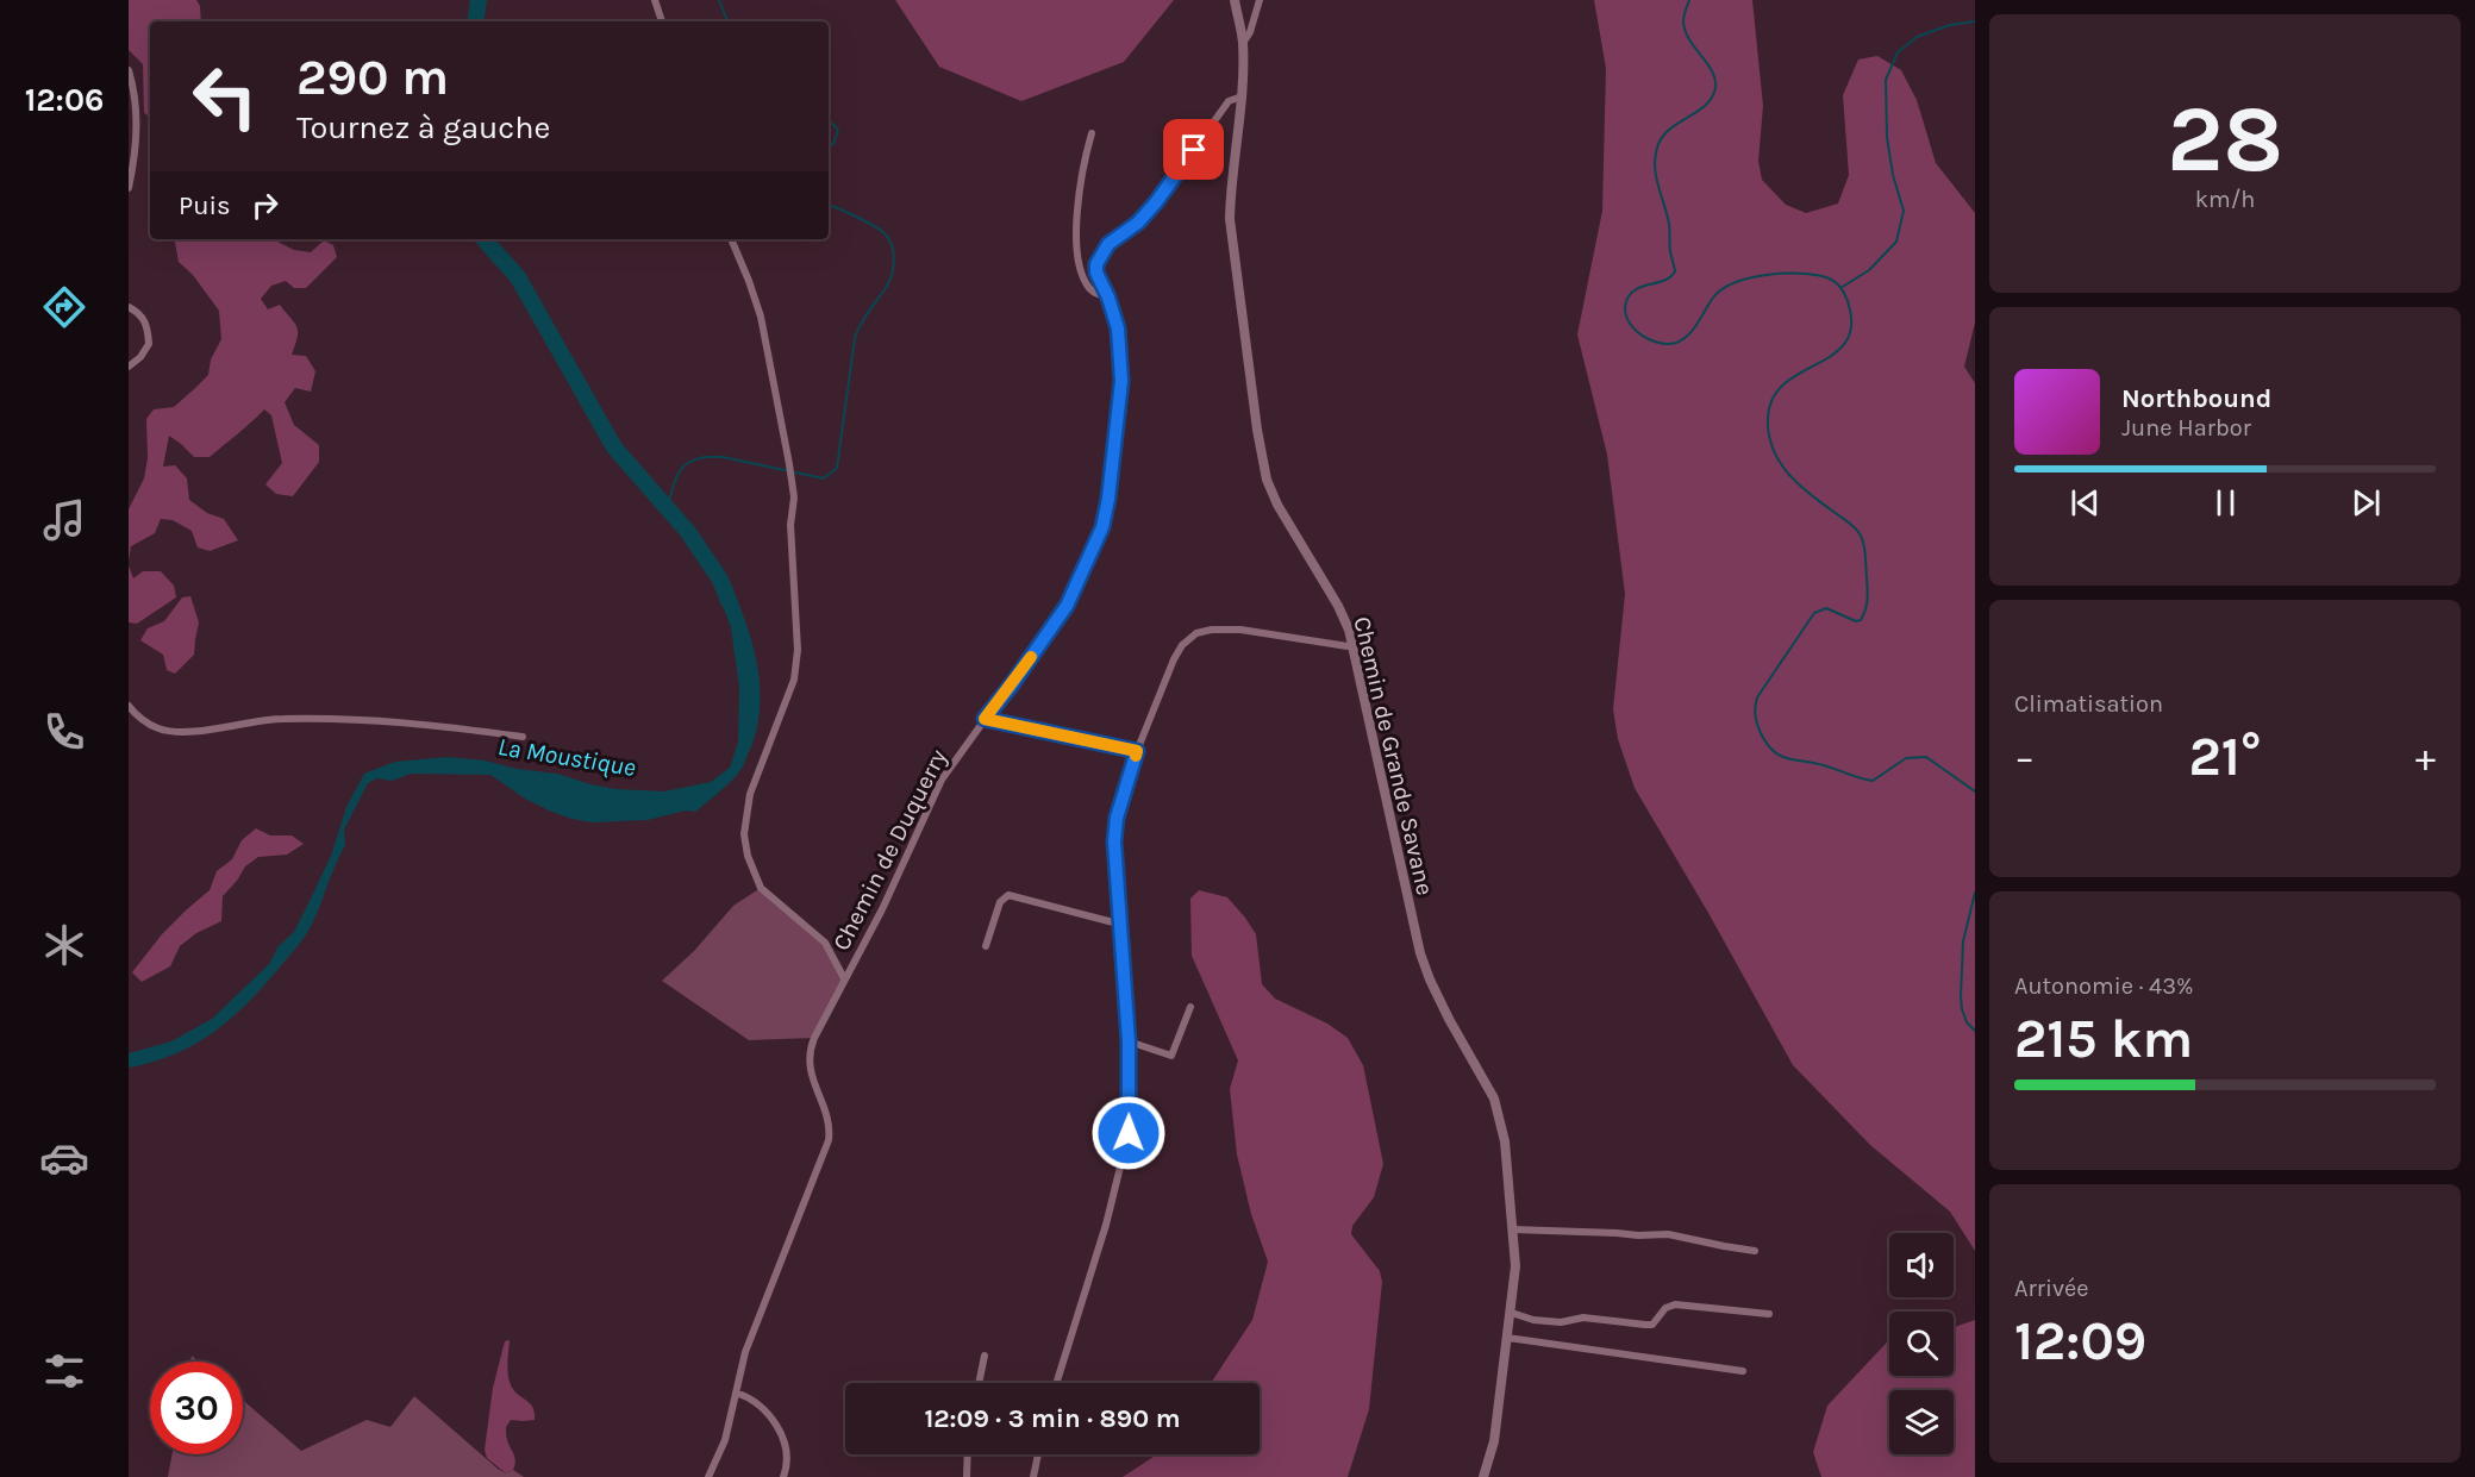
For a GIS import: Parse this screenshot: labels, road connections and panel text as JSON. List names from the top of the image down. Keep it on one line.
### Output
{"streets":{"street":["Chemin de Grande Savane","Chemin de Duquerry"]},"crossings":[["Chemin de Grande Savane","Chemin de Duquerry"]],"water":["La Moustique"],"page":{"tabs":"12:06","tile":[["28","km/h"],"Climatisation",["Autonomie · 43%","215 km"],["Arrivée","12:09"]],"turn":["290 m","Tournez à gauche"],"then":"Puis","song":["Northbound","June Harbor"],"heat":["−","21°","+"],"limit":"30","trip":"12:09 · 3 min · 890 m"}}
